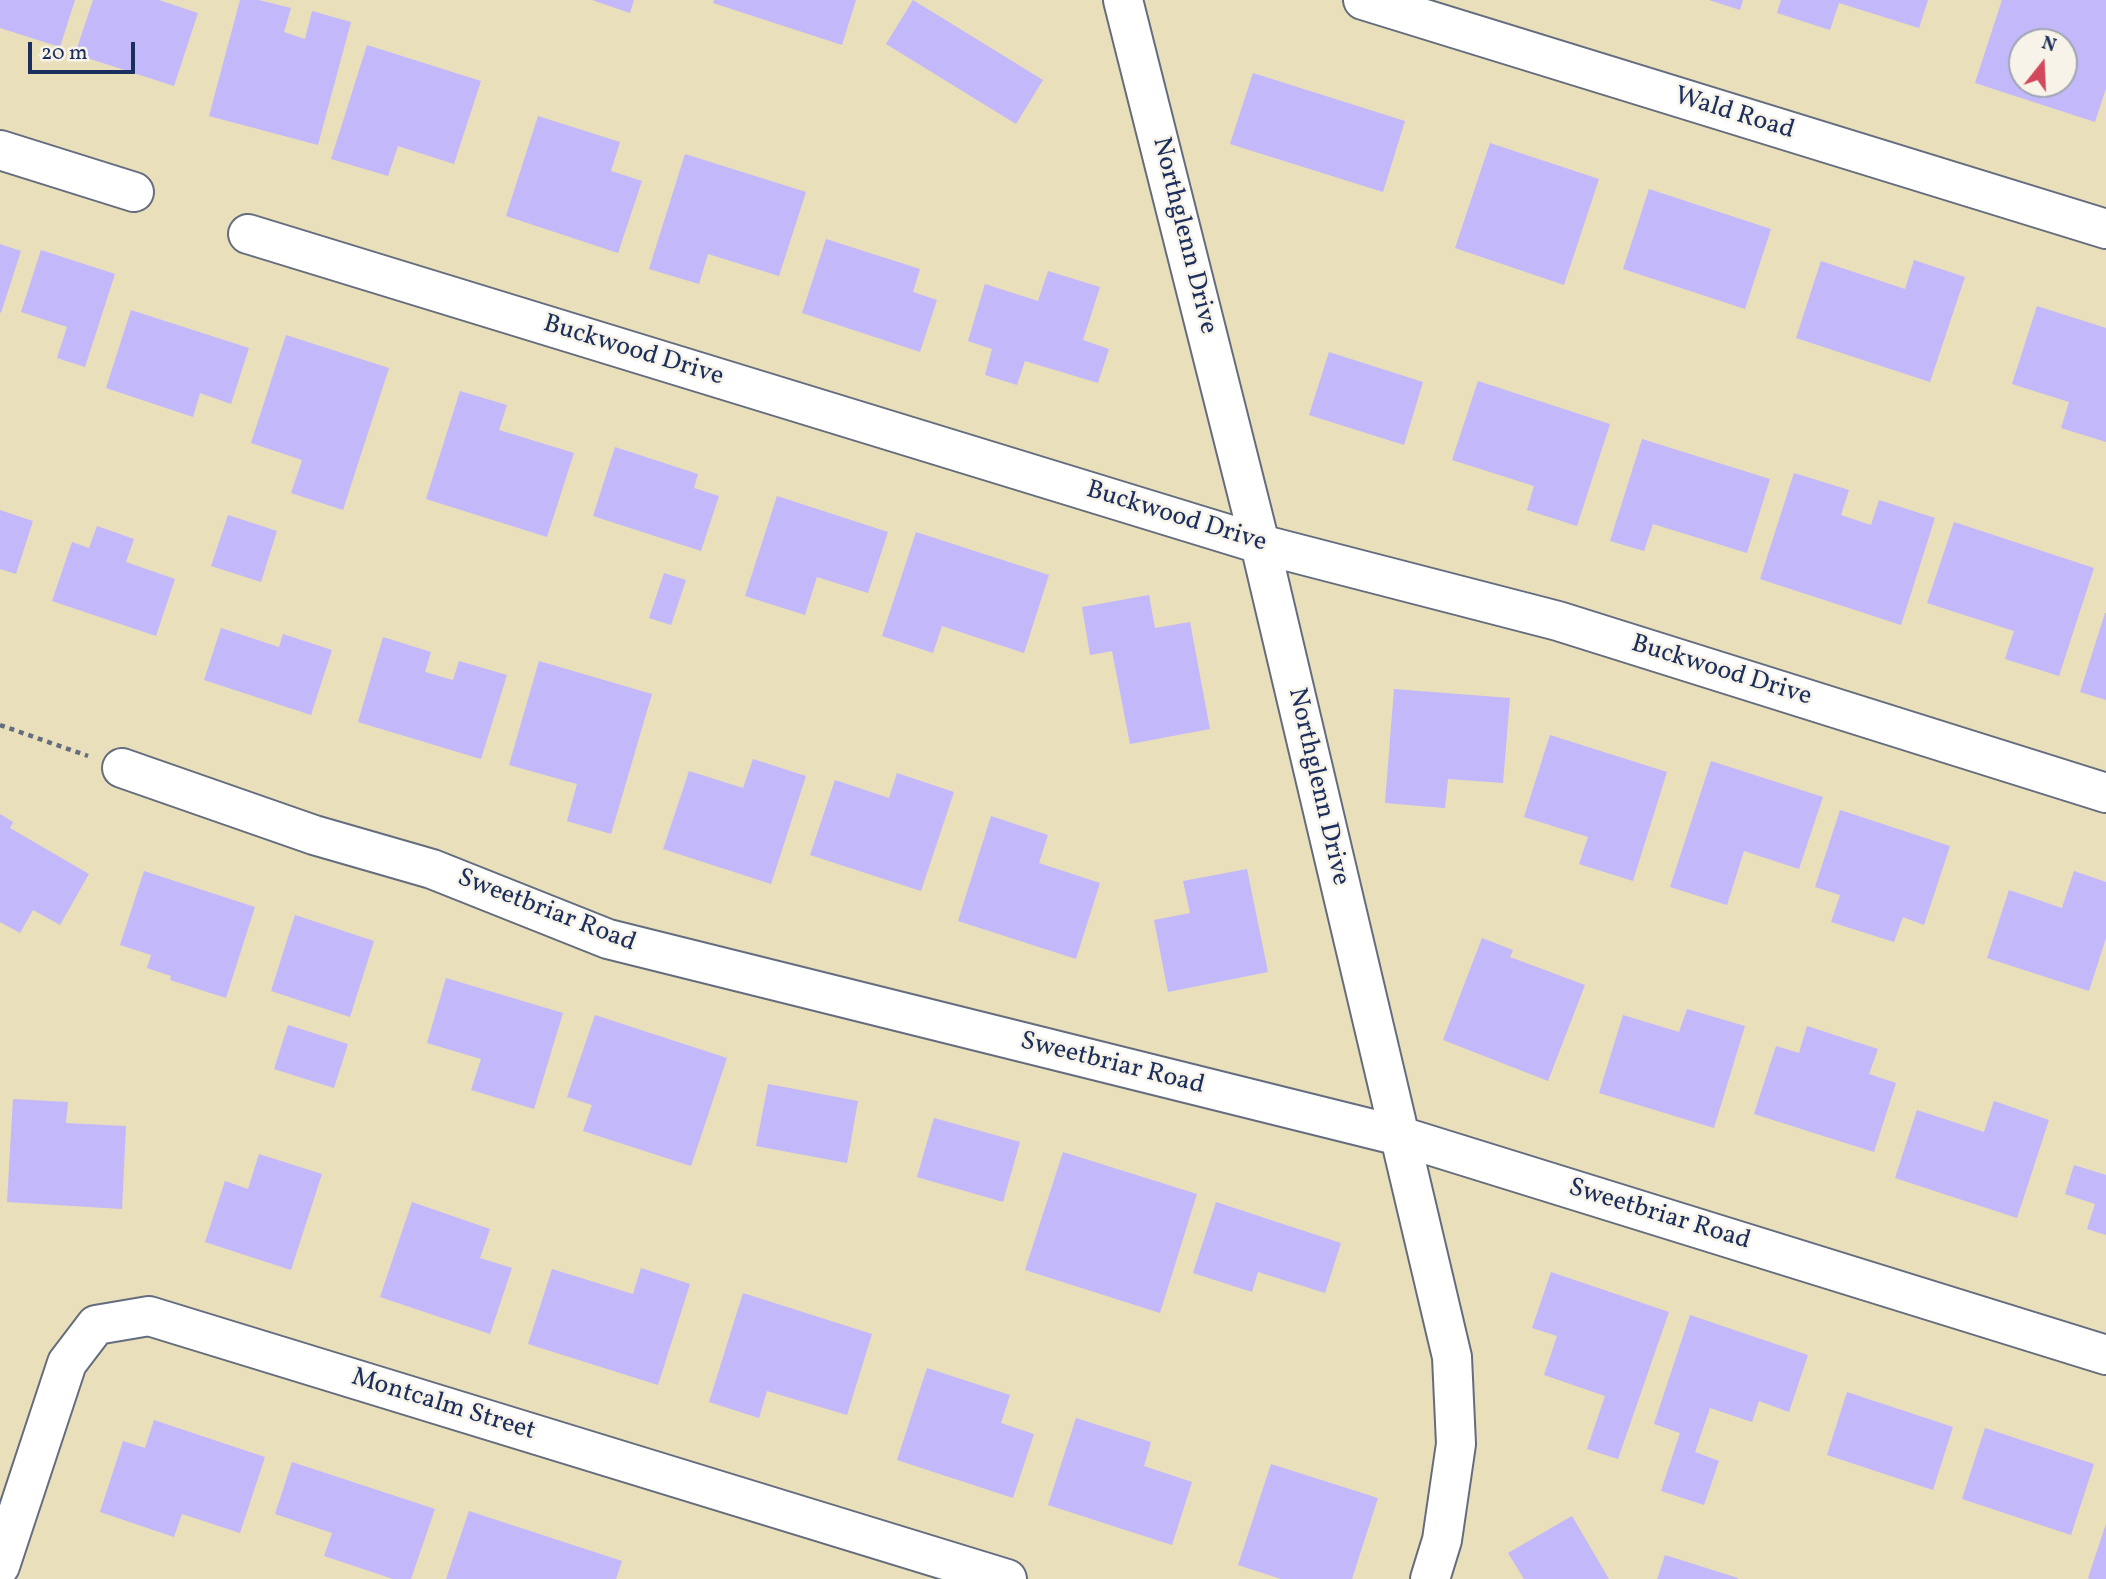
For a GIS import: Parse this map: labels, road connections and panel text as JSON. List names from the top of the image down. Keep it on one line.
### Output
{"streets":{"street":["Wald Road","Northglenn Drive","Buckwood Drive","Sweetbriar Road","Montcalm Street"]},"crossings":[["Northglenn Drive","Buckwood Drive"],["Northglenn Drive","Sweetbriar Road"]],"scale_bar":"20 m","north":"top"}
